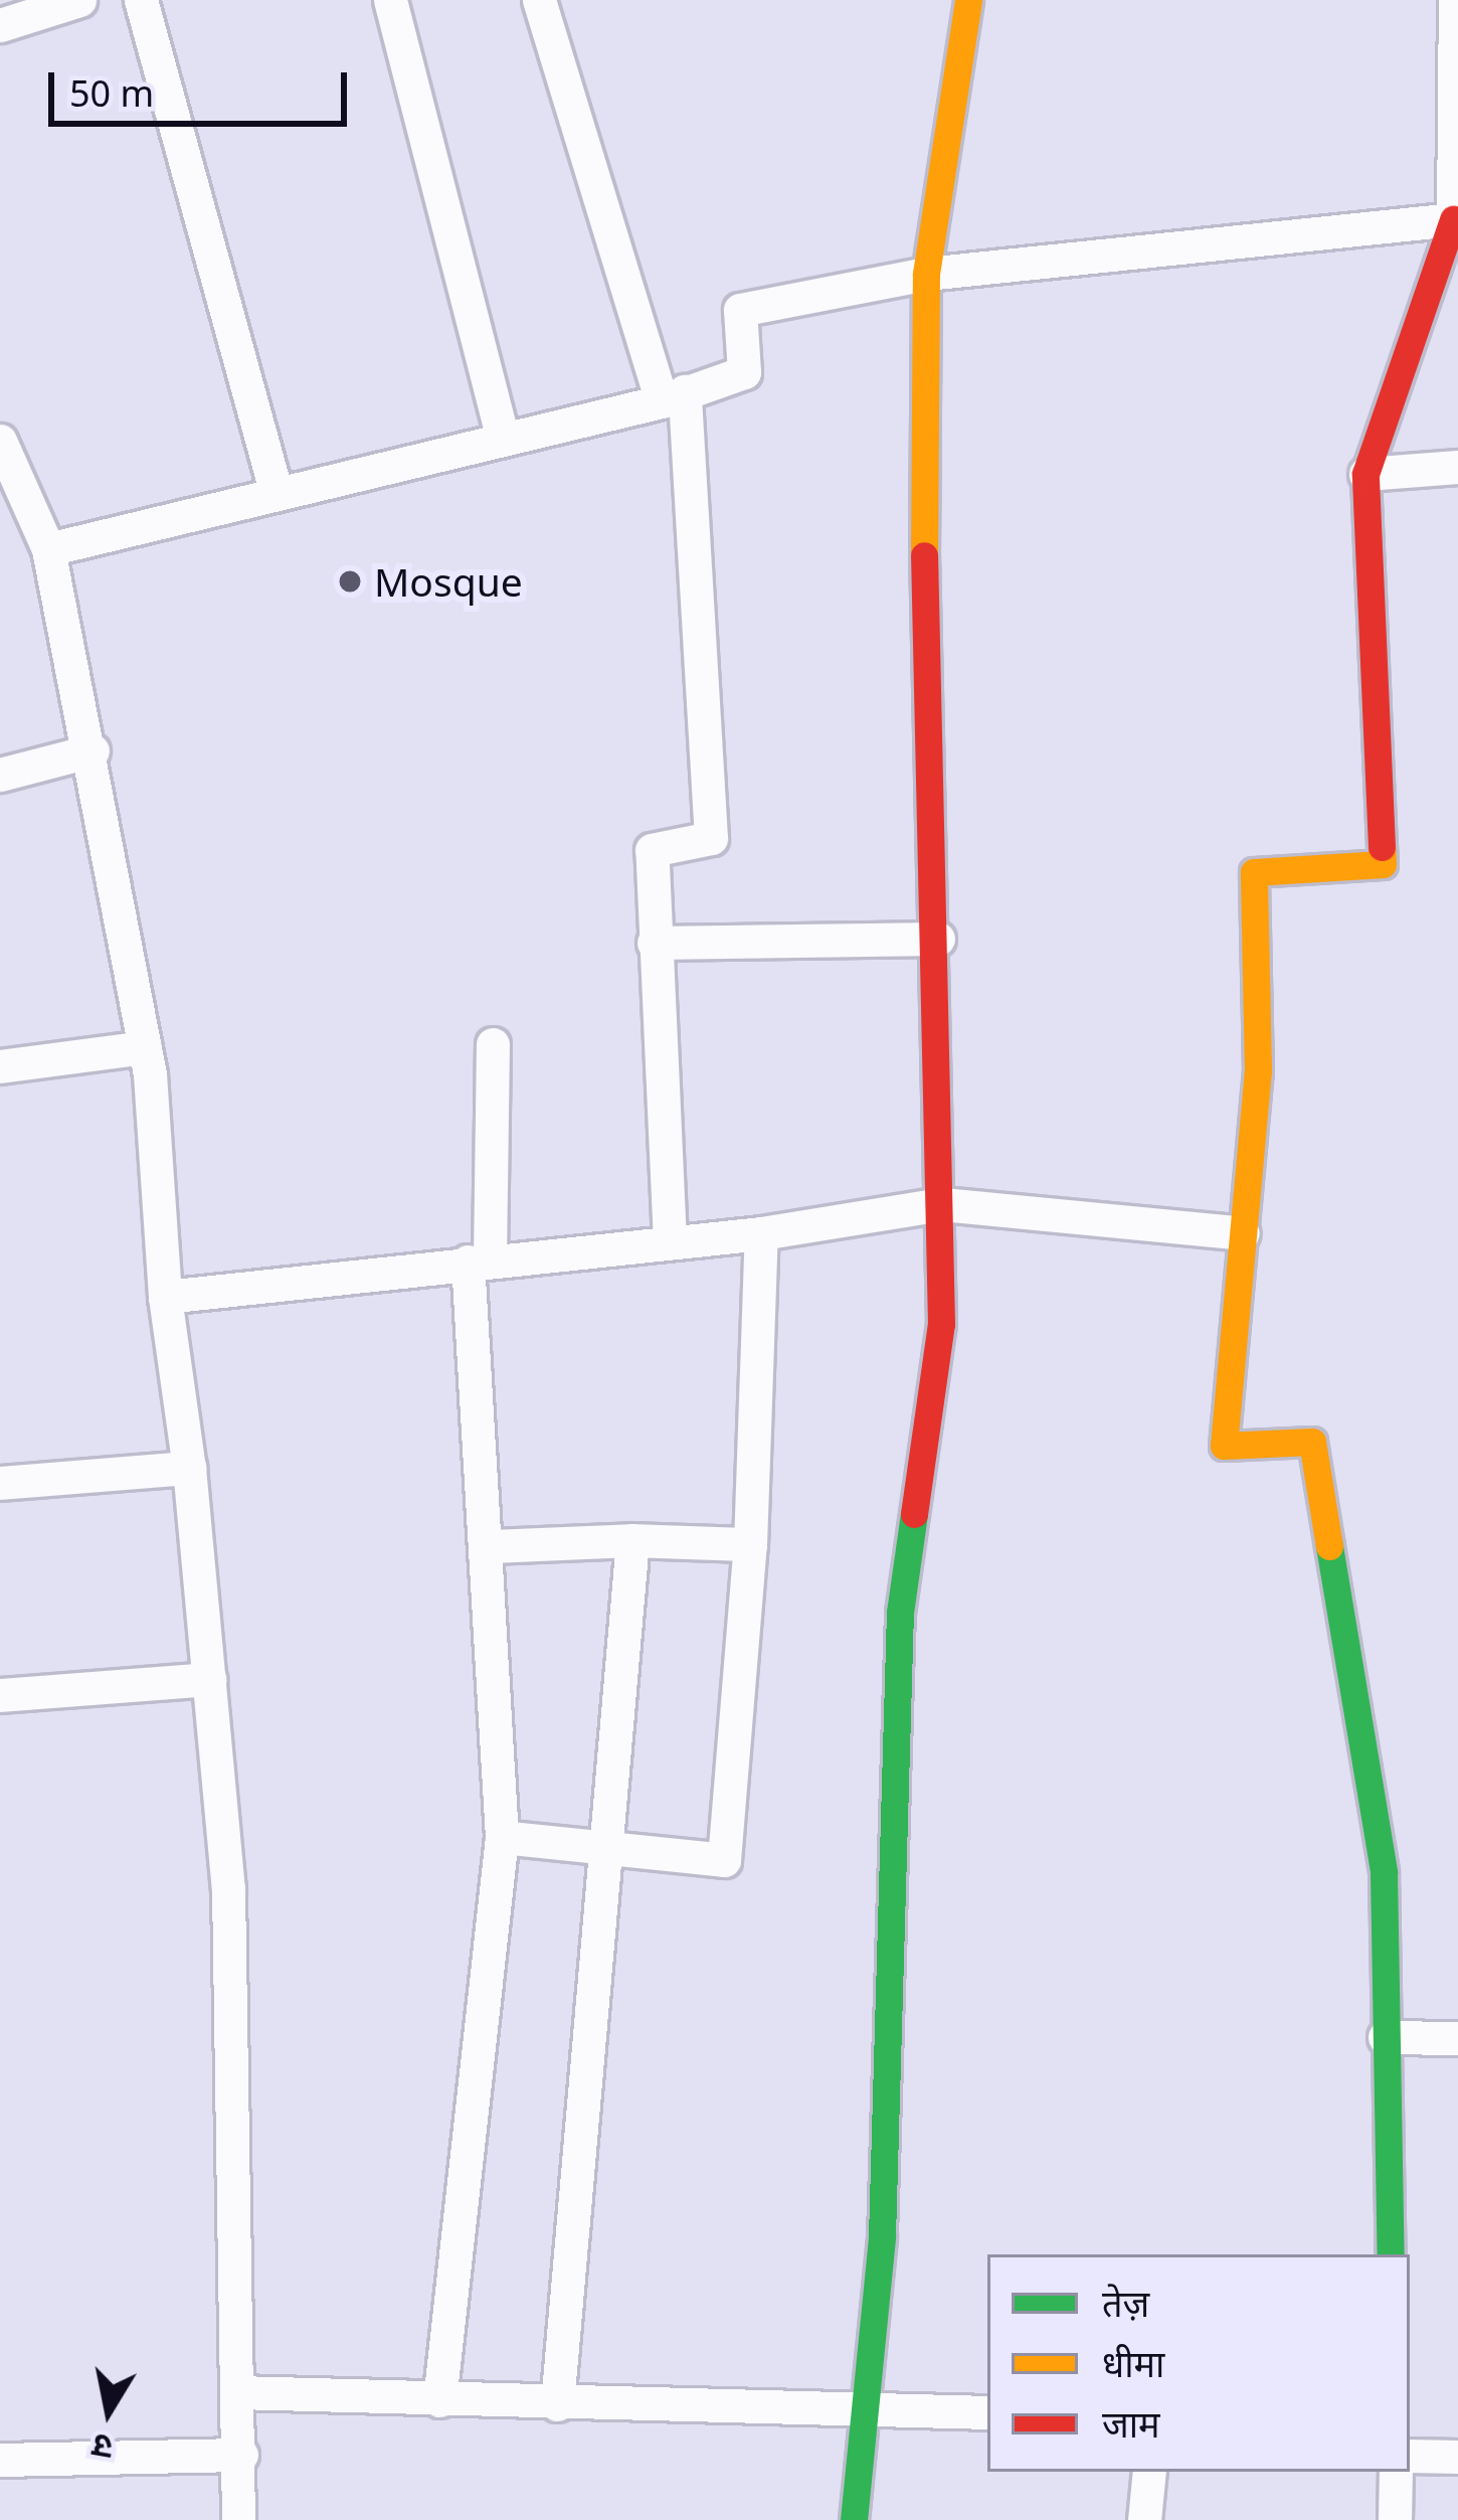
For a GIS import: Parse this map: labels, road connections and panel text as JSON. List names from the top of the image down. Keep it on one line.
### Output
{"places":["Mosque"],"legend":["तेज़","धीमा","जाम"],"scale_bar":"50 m","north":"bottom"}
